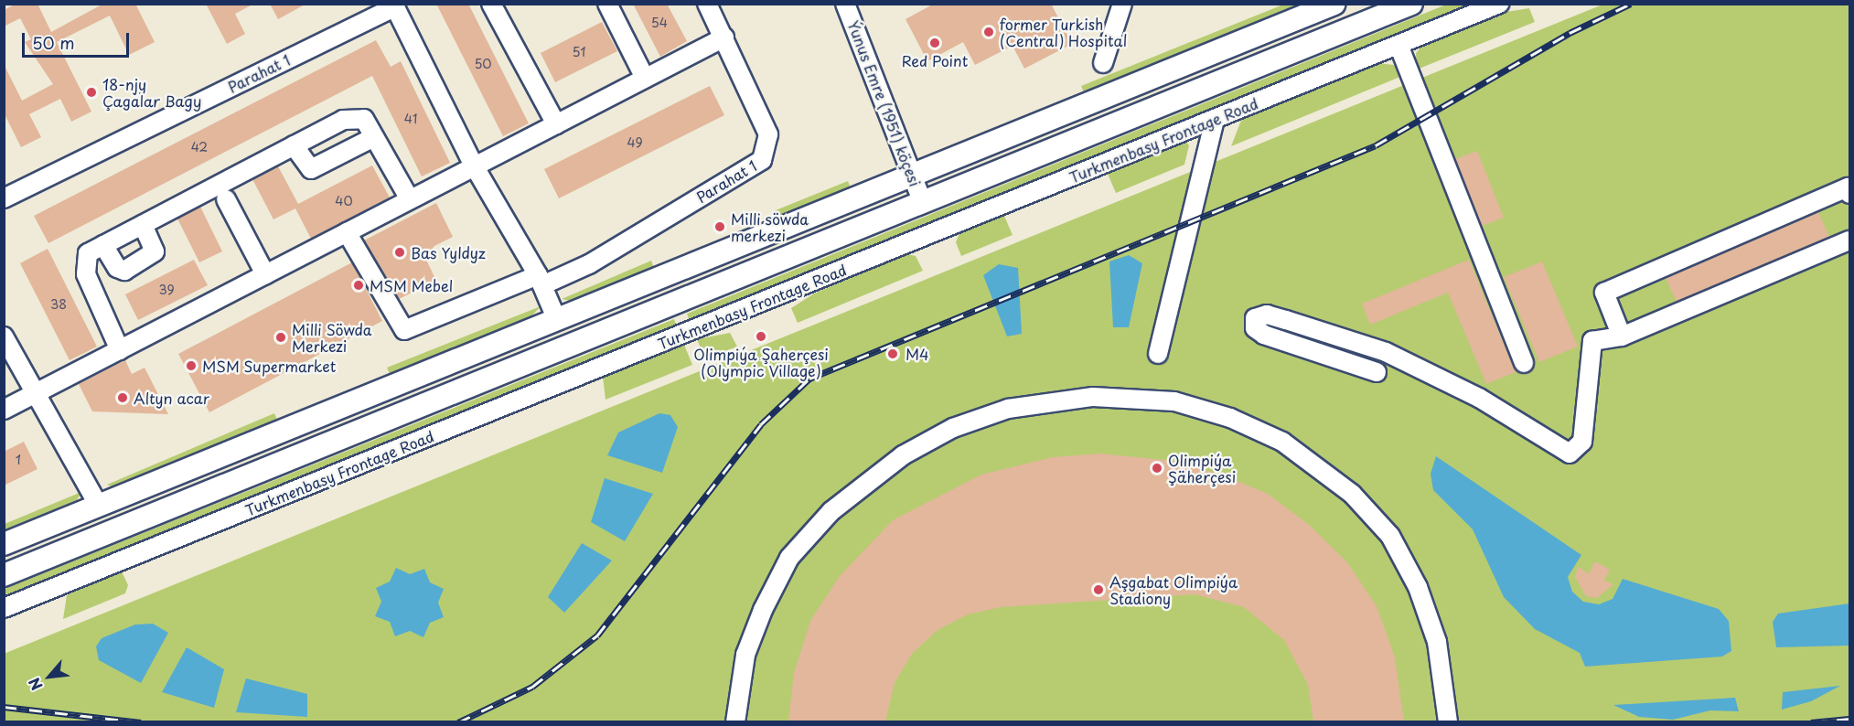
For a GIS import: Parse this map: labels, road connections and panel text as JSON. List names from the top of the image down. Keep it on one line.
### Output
{"streets":{"street":["Parahat 1","Ýunus Emre (1951) köçesi","Turkmenbasy Frontage Road"]},"places":["former Turkish (Central) Hospital","Red Point","18-njy Çagalar Bagy","Milli söwda merkezi","Bas Yyldyz","MSM Mebel","Olimpiýa Şaherçesi (Olympic Village)","Milli Söwda Merkezi","M4","MSM Supermarket","Altyn acar","Olimpiýa Şäherçesi","Aşgabat Olimpiýa Stadiony"],"house_numbers":["54","51","50","41","49","42","40","39","38","1"],"scale_bar":"50 m","north":"bottom left"}
